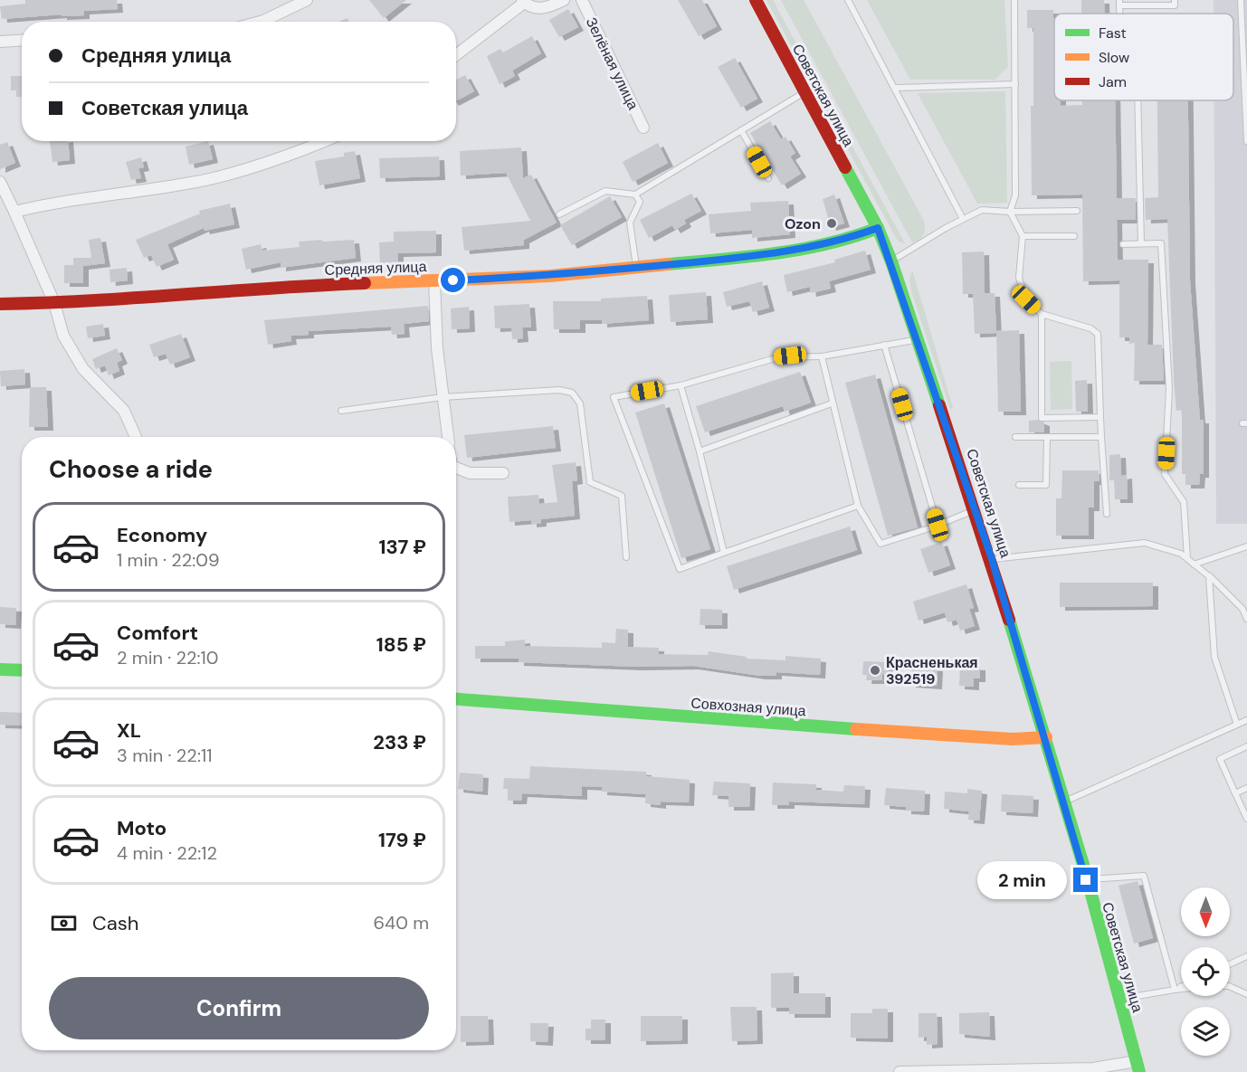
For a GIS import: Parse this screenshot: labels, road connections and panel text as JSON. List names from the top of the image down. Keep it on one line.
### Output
{"streets":{"street":["Зелёная улица","Советская улица","Средняя улица","Совхозная улица"]},"crossings":[["Советская улица","Средняя улица"],["Советская улица","Совхозная улица"]],"places":["Ozon","Красненькая 392519"],"legend":["Fast","Slow","Jam"],"north":"bottom","page":{"banner":["Средняя улица","Советская улица"],"heading":"Choose a ride","list":[{"name":"Economy","note":"1 min · 22:09","value":"137 ₽"},{"name":"Comfort","note":"2 min · 22:10","value":"185 ₽"},{"name":"XL","note":"3 min · 22:11","value":"233 ₽"},{"name":"Moto","note":"4 min · 22:12","value":"179 ₽"}],"bubble":"2 min","pay":["Cash","640 m"],"buttons":"Confirm"}}
